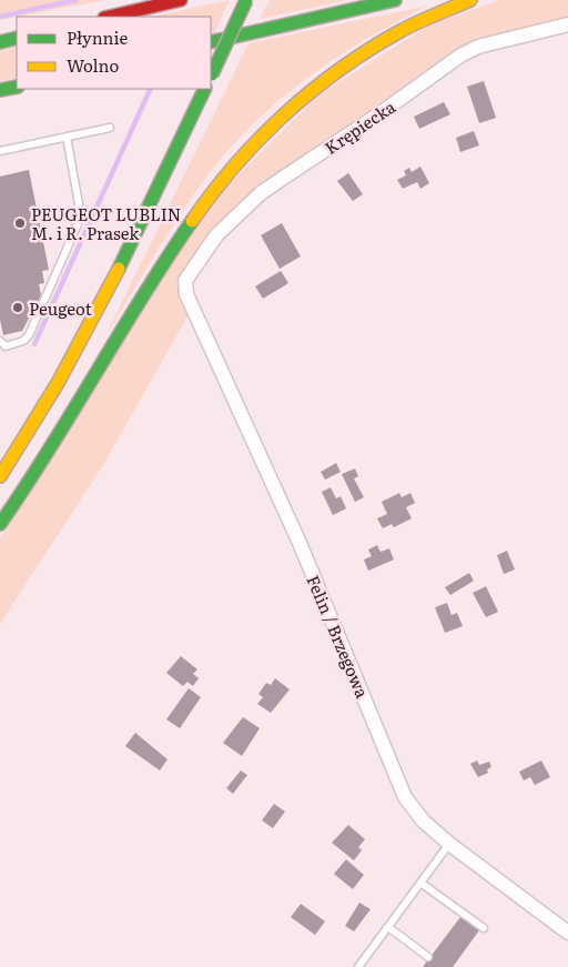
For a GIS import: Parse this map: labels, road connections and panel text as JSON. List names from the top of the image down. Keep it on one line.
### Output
{"streets":{"street":["Krępiecka","Felin / Brzegowa"]},"crossings":[["Krępiecka","Felin / Brzegowa"]],"places":["PEUGEOT LUBLIN M. i R. Prasek","Peugeot"],"legend":["Płynnie","Wolno"]}
